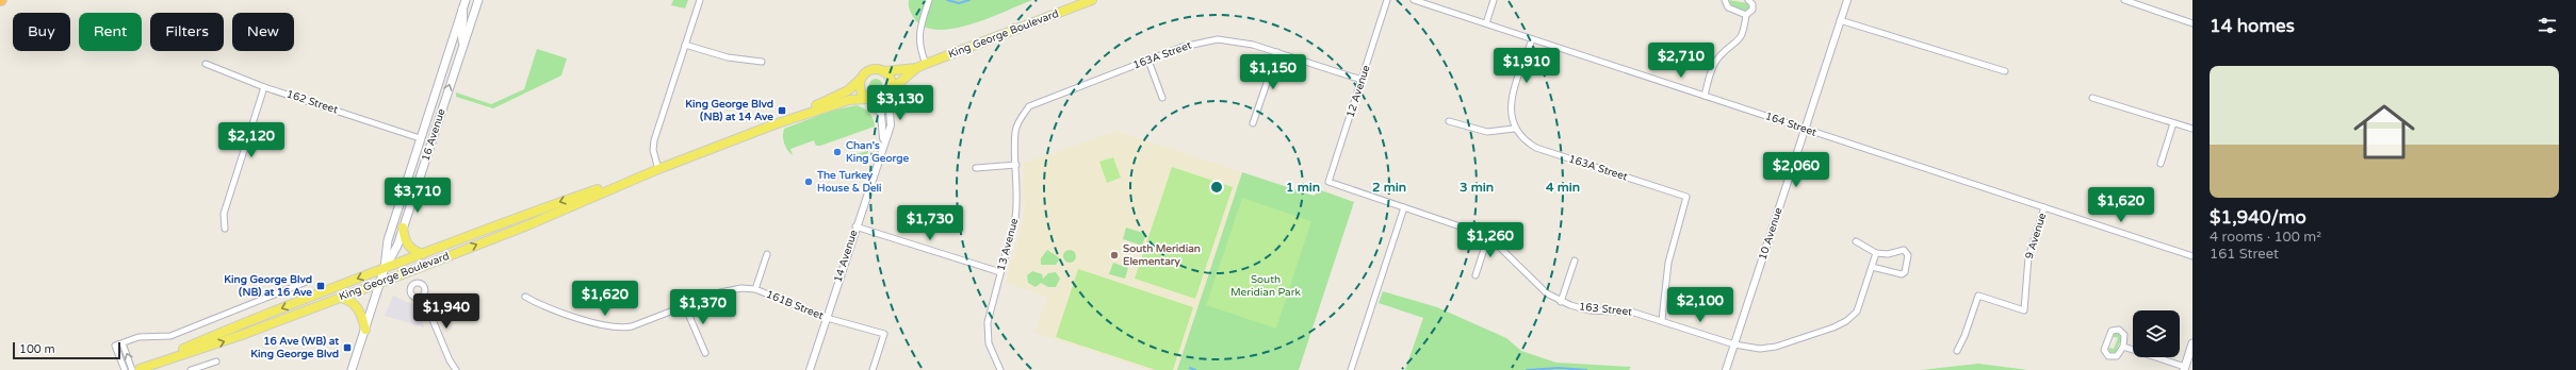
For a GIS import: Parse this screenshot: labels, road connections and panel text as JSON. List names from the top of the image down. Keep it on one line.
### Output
{"streets":{"main road":["King George Boulevard","16 Avenue"],"street":["163A Street","12 Avenue","162 Street","164 Street","10 Avenue","9 Avenue","13 Avenue","14 Avenue","161B Street","163 Street"]},"crossings":[["King George Boulevard","16 Avenue"],["King George Boulevard","14 Avenue"],["163A Street","12 Avenue"],["163A Street","13 Avenue"],["163A Street","163 Street"],["12 Avenue","163 Street"],["162 Street","16 Avenue"],["164 Street","10 Avenue"],["164 Street","9 Avenue"],["10 Avenue","163 Street"],["14 Avenue","161B Street"]],"parks":["South Meridian Park"],"places":{"transit":["King George Blvd (NB) at 14 Ave","King George Blvd (NB) at 16 Ave","16 Ave (WB) at King George Blvd"],"other":["Chan's King George","The Turkey House & Deli","South Meridian Elementary"]},"scale_bar":"100 m","page":{"heading":"14 homes","chip":["Buy","Rent","Filters","New"],"price":["$2,710","$1,910","$1,150","$3,130","$2,120","$2,060","$3,710","$1,620","$1,730","$1,260","$1,620","$2,100","$1,370","$1,940"],"list":[{"name":"$1,940/mo","note":"4 rooms · 100 m² · 161 Street"}],"scale":"100 m"},"rings":["1 min","2 min","3 min","4 min"]}
